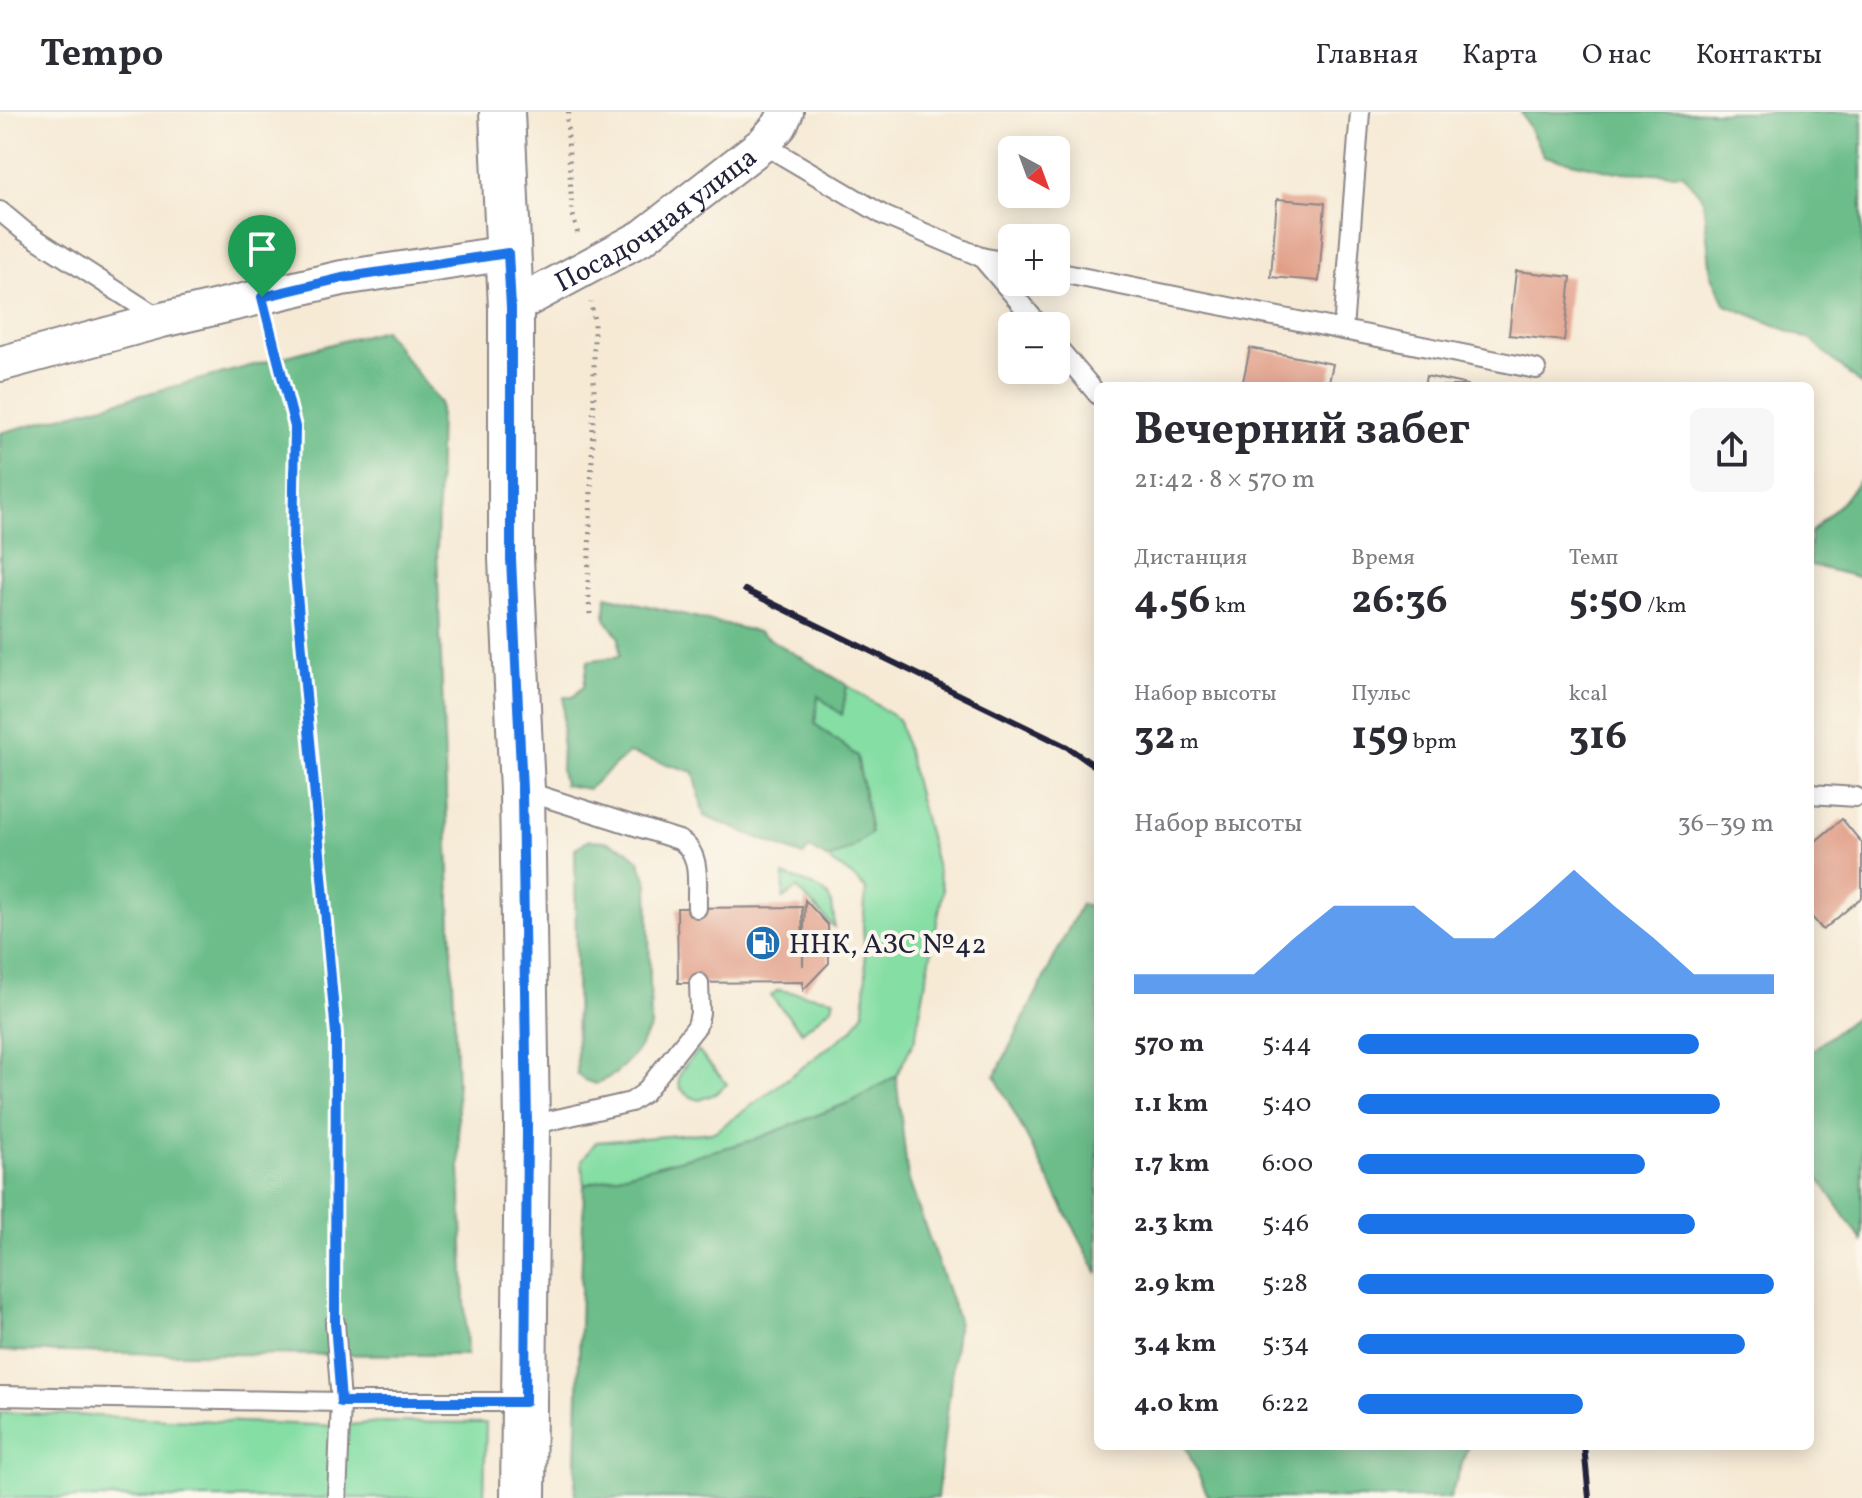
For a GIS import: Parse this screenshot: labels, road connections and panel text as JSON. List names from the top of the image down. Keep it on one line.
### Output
{"streets":{"street":["Посадочная улица"]},"places":{"fuel station":["ННК, АЗС №42"]},"north":"bottom right","page":{"header":"Tempo","nav":["Главная","Карта","О нас","Контакты"],"map_buttons":["+","−"],"heading":["Вечерний забег","21:42 · 8 × 570 m"],"stats":[["Дистанция","4.56 km"],["Время","26:36"],["Темп","5:50 /km"],["Набор высоты","32 m"],["Пульс","159 bpm"],["kcal","316"]],"chart":["Набор высоты","36–39 m"],"list":[{"name":"570 m","note":"5:44"},{"name":"1.1 km","note":"5:40"},{"name":"1.7 km","note":"6:00"},{"name":"2.3 km","note":"5:46"},{"name":"2.9 km","note":"5:28"},{"name":"3.4 km","note":"5:34"},{"name":"4.0 km","note":"6:22"}]}}
